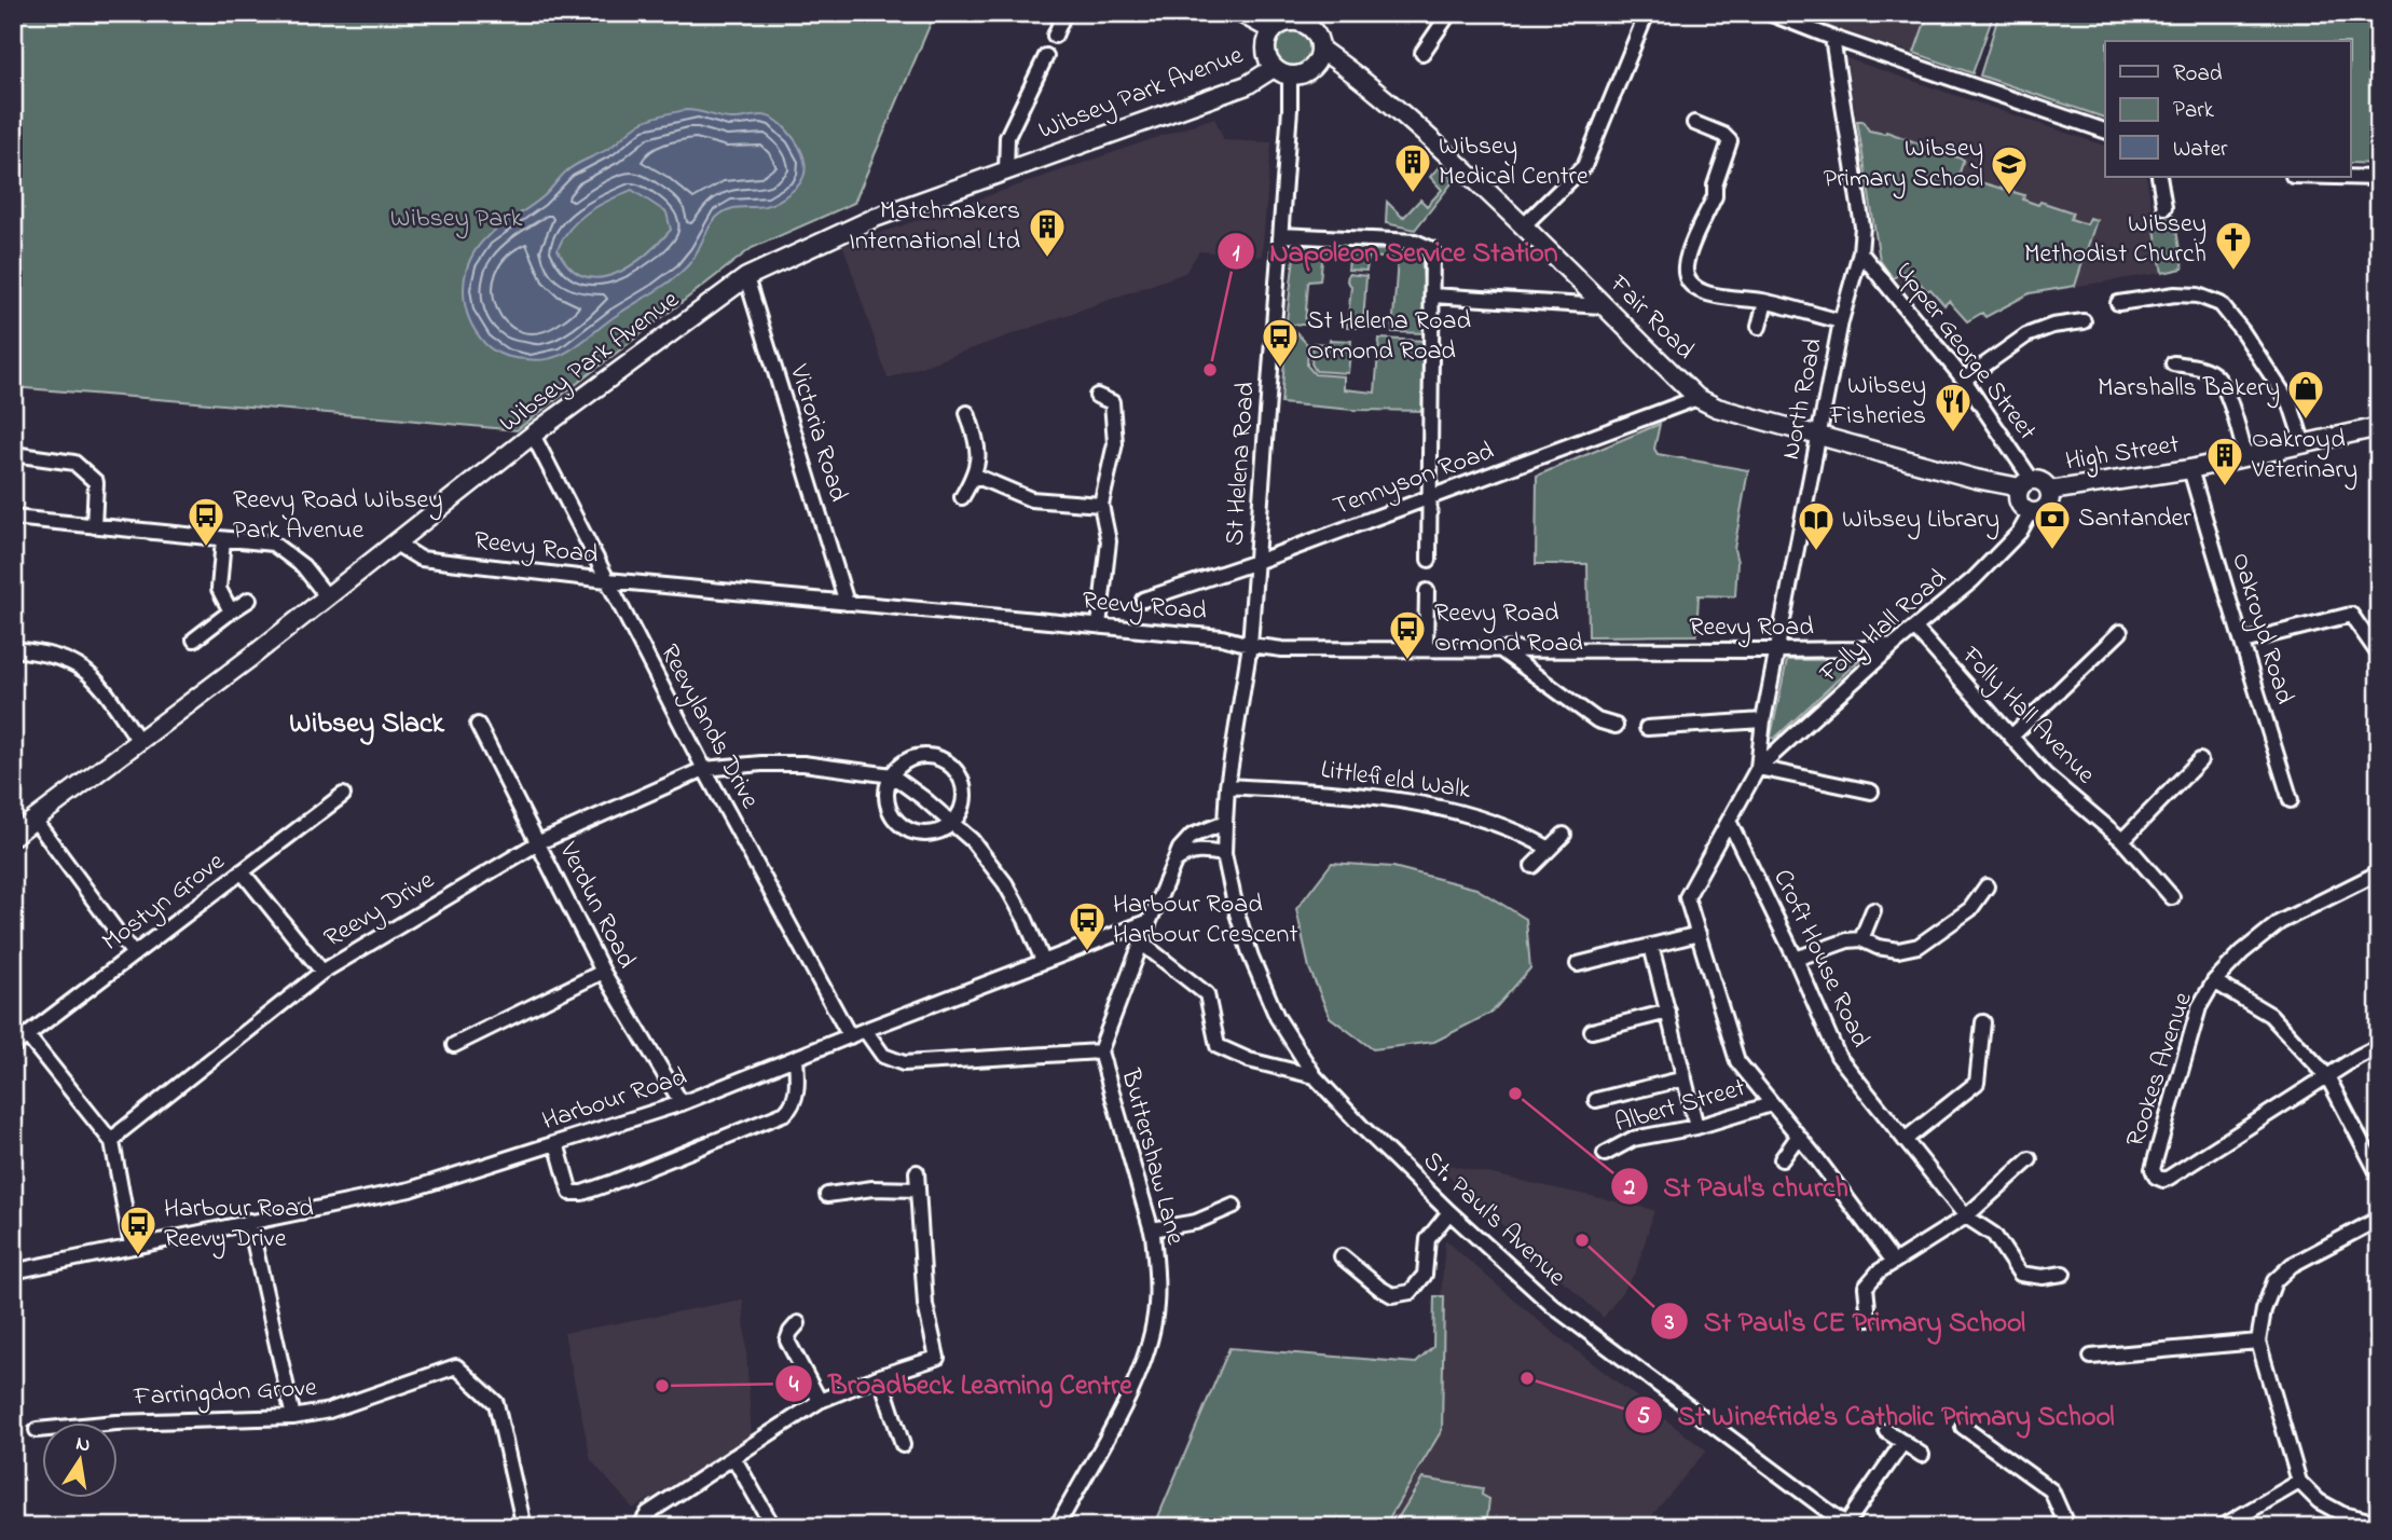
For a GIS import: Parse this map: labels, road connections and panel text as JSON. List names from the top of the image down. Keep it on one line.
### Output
{"streets":{"street":["Wibsey Park Avenue","Fair Road","Upper George Street","North Road","Victoria Road","High Street","St Helena Road","Tennyson Road","Reevy Road","Folly Hall Road","Oakroyd Road","Folly Hall Avenue","Reevylands Drive","Littlefield Walk","Mostyn Grove","Verdun Road","Reevy Drive","Croft House Road","Rookes Avenue","Harbour Road","Albert Street","Buttershaw Lane","St. Paul's Avenue","Farringdon Grove"]},"crossings":[["Wibsey Park Avenue","Fair Road"],["Wibsey Park Avenue","Victoria Road"],["Wibsey Park Avenue","St Helena Road"],["Wibsey Park Avenue","Reevy Road"],["Wibsey Park Avenue","Reevylands Drive"],["Fair Road","Upper George Street"],["Fair Road","North Road"],["Fair Road","High Street"],["Fair Road","St Helena Road"],["Fair Road","Tennyson Road"],["Fair Road","Folly Hall Road"],["Upper George Street","North Road"],["Upper George Street","High Street"],["Upper George Street","Folly Hall Road"],["North Road","Reevy Road"],["North Road","Folly Hall Road"],["Victoria Road","Reevy Road"],["High Street","Folly Hall Road"],["High Street","Oakroyd Road"],["St Helena Road","Tennyson Road"],["St Helena Road","Reevy Road"],["St Helena Road","Littlefield Walk"],["St Helena Road","St. Paul's Avenue"],["Reevy Road","Folly Hall Road"],["Reevy Road","Reevylands Drive"],["Folly Hall Road","Folly Hall Avenue"],["Folly Hall Road","Croft House Road"],["Folly Hall Road","Albert Street"],["Reevylands Drive","Reevy Drive"],["Reevylands Drive","Harbour Road"],["Verdun Road","Reevy Drive"],["Verdun Road","Harbour Road"],["Harbour Road","Buttershaw Lane"]],"districts":["Wibsey Slack"],"parks":["Wibsey Park"],"places":{"building":["Wibsey Medical Centre","Matchmakers International Ltd","Oakroyd Veterinary"],"school or university":["Wibsey Primary School"],"church":["Wibsey Methodist Church"],"bus stop":["St Helena Road Ormond Road","Reevy Road Wibsey Park Avenue","Reevy Road Ormond Road","Harbour Road Harbour Crescent","Harbour Road Reevy Drive"],"other":["Napoleon Service Station","St Paul's church","St Paul's CE Primary School","St Winefride's Catholic Primary School","Broadbeck Learning Centre"],"shop":["Marshalls Bakery"],"restaurant":["Wibsey Fisheries"],"bank":["Santander"],"library":["Wibsey Library"]},"legend":["Road","Park","Water"],"north":"top"}
